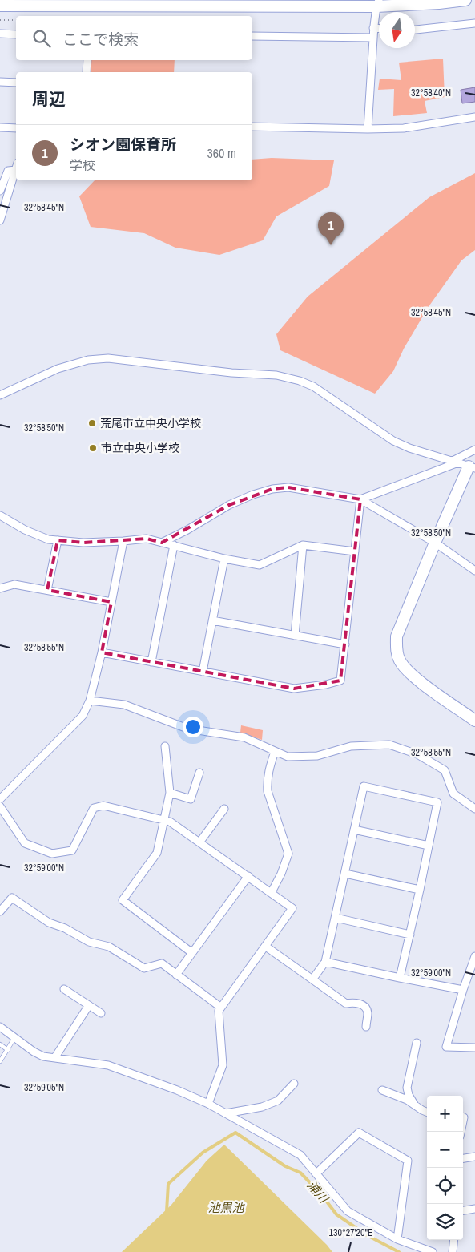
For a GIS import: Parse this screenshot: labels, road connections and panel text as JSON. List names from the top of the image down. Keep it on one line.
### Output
{"water":["浦川","池黒池"],"places":["荒尾市立中央小学校","市立中央小学校"],"north":"bottom","page":{"search":"ここで検索","heading":"周辺","list":[{"mark":"1","name":"シオン園保育所","note":"学校","value":"360 m"}],"pins":"1","map_buttons":["+","−"]},"coordinates":["32°58'40\"N","32°58'45\"N","32°58'50\"N","32°58'55\"N","32°59'00\"N","32°59'05\"N","130°27'20\"E"]}
